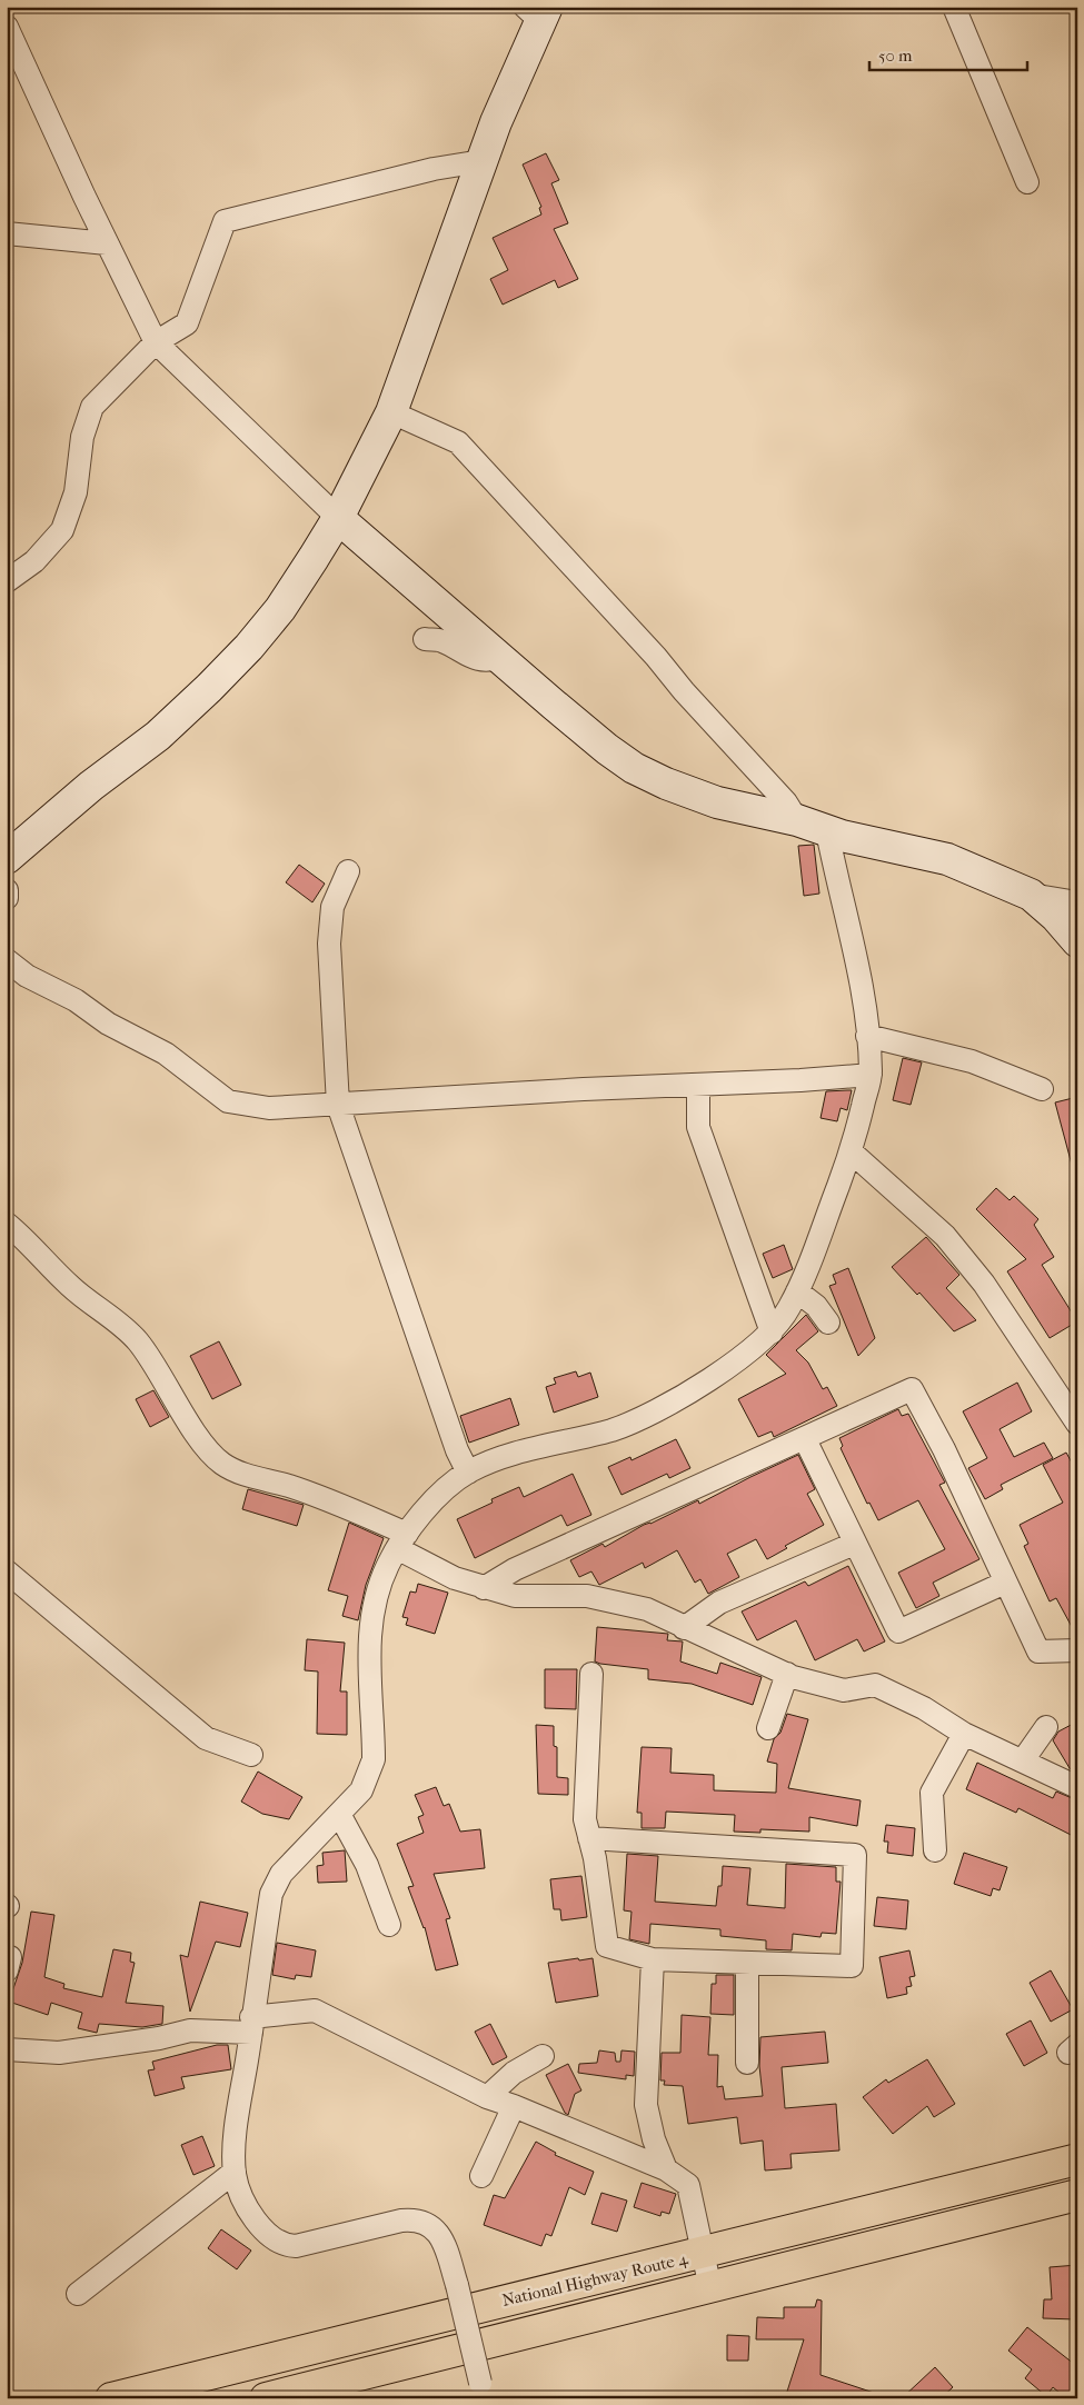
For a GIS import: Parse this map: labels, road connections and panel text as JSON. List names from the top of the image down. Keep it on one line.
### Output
{"streets":{"highway":["National Highway Route 4"]},"scale_bar":"50 m"}
